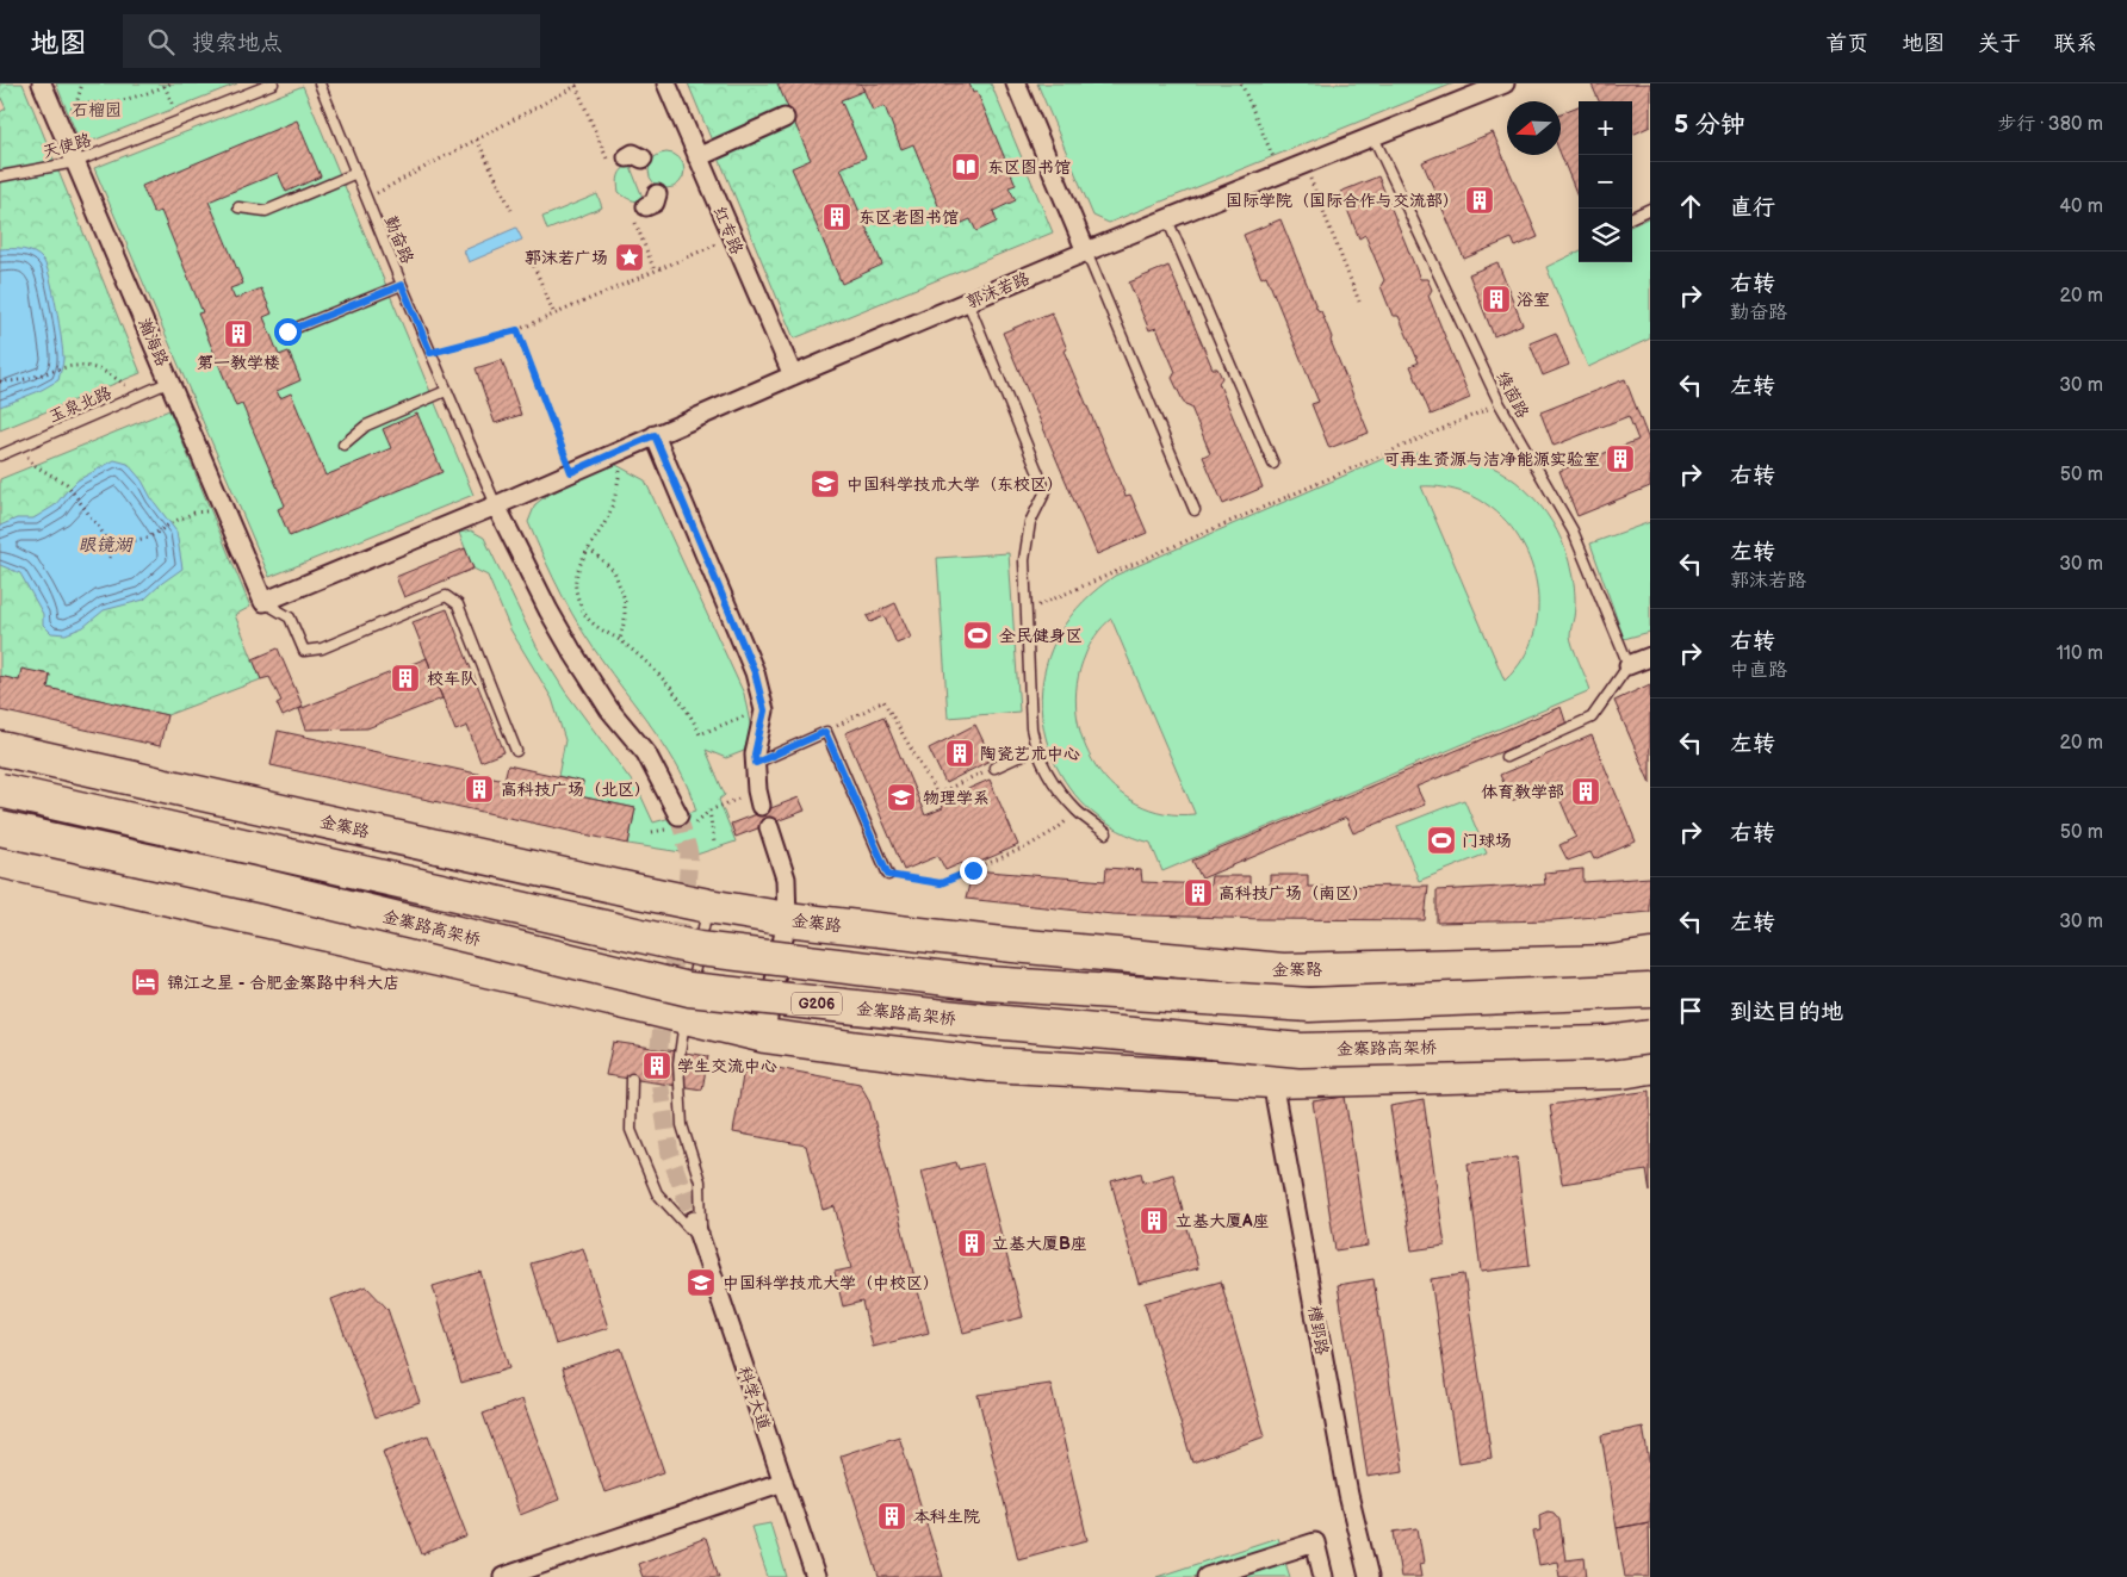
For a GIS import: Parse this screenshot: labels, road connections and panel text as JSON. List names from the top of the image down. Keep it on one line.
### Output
{"streets":{"highway":["金寨路","金寨路高架桥","G206"],"street":["红专路","郭沫若路","瀚海路","槽郢路","科学大道"],"lane":["天使路","勤奋路","绿茵路","玉泉北路"]},"crossings":[["天使路","瀚海路"],["红专路","郭沫若路"],["勤奋路","郭沫若路"],["郭沫若路","瀚海路"],["郭沫若路","绿茵路"],["瀚海路","玉泉北路"]],"water":["眼镜湖"],"parks":["石榴园"],"places":{"library":["东区图书馆"],"building":["国际学院（国际合作与交流部）","东区老图书馆","浴室","第一教学楼","可再生资源与洁净能源实验室","校车队","陶瓷艺术中心","高科技广场（北区）","体育教学部","高科技广场（南区）","学生交流中心","立基大厦A座","立基大厦B座","本科生院"],"place":["郭沫若广场"],"school or university":["中国科学技术大学（东校区）","物理学系","中国科学技术大学（中校区）"],"sports":["全民健身区","门球场"],"hotel":["锦江之星 - 合肥金寨路中科大店"]},"north":"left","page":{"header":"地图","search":"搜索地点","nav":["首页","地图","关于","联系"],"heading":["5 分钟","步行 · 380 m"],"map_buttons":["+","−"],"list":[["直行","40 m"],["右转","勤奋路","20 m"],["左转","30 m"],["右转","50 m"],["左转","郭沫若路","30 m"],["右转","中直路","110 m"],["左转","20 m"],["右转","50 m"],["左转","30 m"],"到达目的地"]}}
